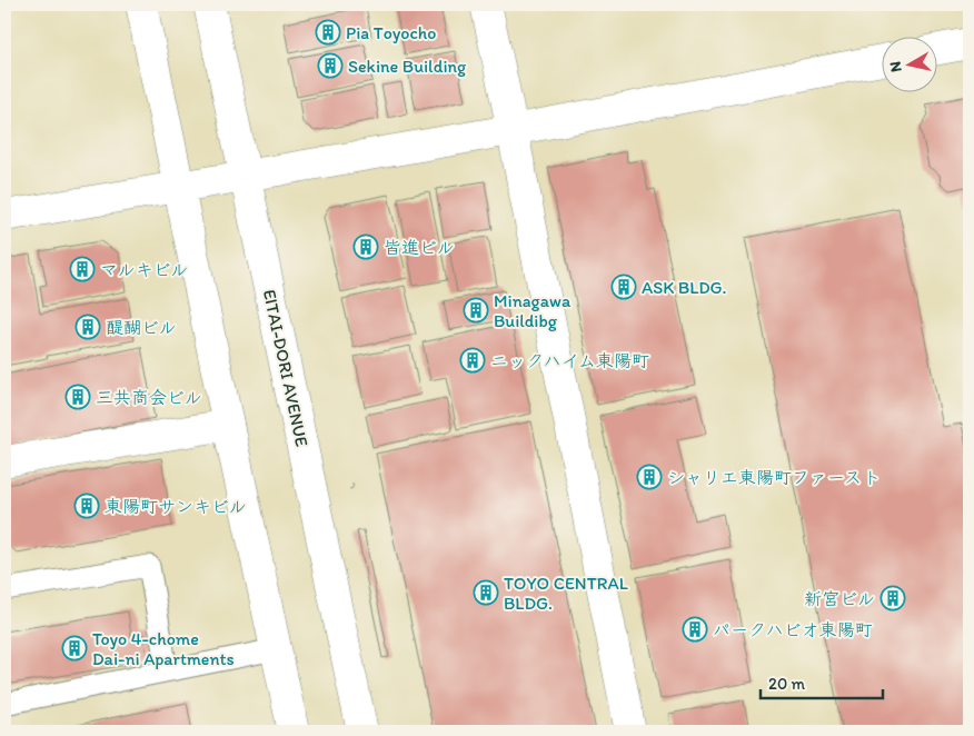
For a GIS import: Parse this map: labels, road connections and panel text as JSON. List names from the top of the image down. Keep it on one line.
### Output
{"streets":{"street":["EITAI-DORI AVENUE"]},"places":{"building":["Pia Toyocho","Sekine Building","皆進ビル","マルキビル","ASK BLDG.","Minagawa Buildibg","醍醐ビル","ニックハイム東陽町","三共商会ビル","シャリエ東陽町ファースト","東陽町サンキビル","TOYO CENTRAL BLDG.","新宮ビル","パークハビオ東陽町","Toyo 4-chome Dai-ni Apartments"]},"scale_bar":"20 m","north":"left"}
